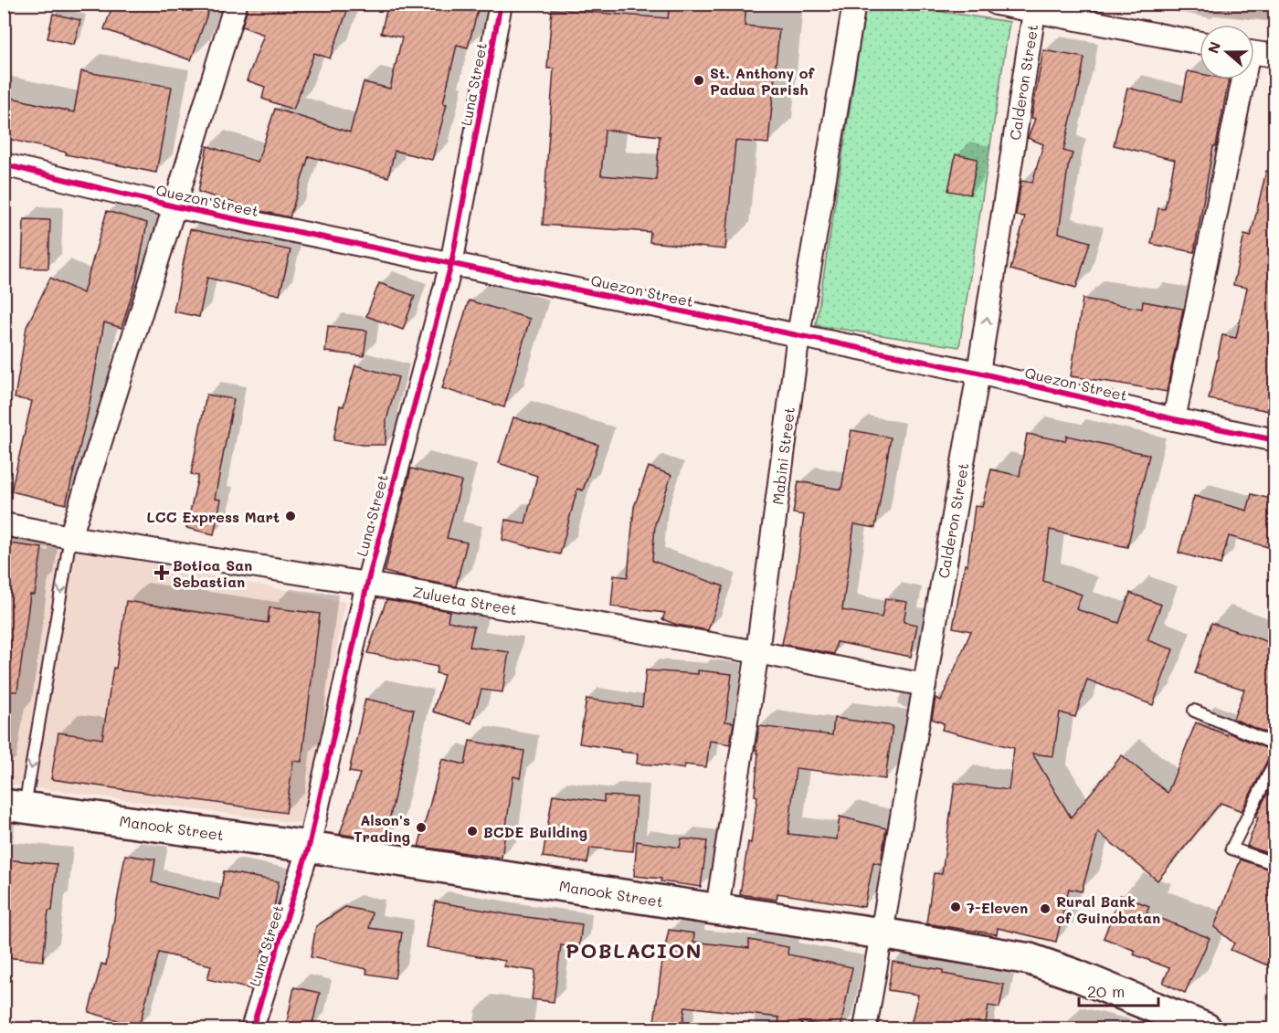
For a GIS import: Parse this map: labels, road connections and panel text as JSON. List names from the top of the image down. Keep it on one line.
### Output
{"streets":{"main road":["Manook Street"],"street":["Calderon Street","Luna Street","Quezon Street","Mabini Street","Zulueta Street"]},"crossings":[["Calderon Street","Quezon Street"],["Calderon Street","Zulueta Street"],["Calderon Street","Manook Street"],["Luna Street","Quezon Street"],["Luna Street","Zulueta Street"],["Luna Street","Manook Street"],["Quezon Street","Mabini Street"],["Mabini Street","Zulueta Street"],["Mabini Street","Manook Street"]],"one_way":["Calderon Street"],"districts":["POBLACION"],"places":{"other":["St. Anthony of Padua Parish","LCC Express Mart","Alson's Trading","BCDE Building","7-Eleven","Rural Bank of Guinobatan"],"health":["Botica San Sebastian"]},"scale_bar":"20 m","north":"left"}
